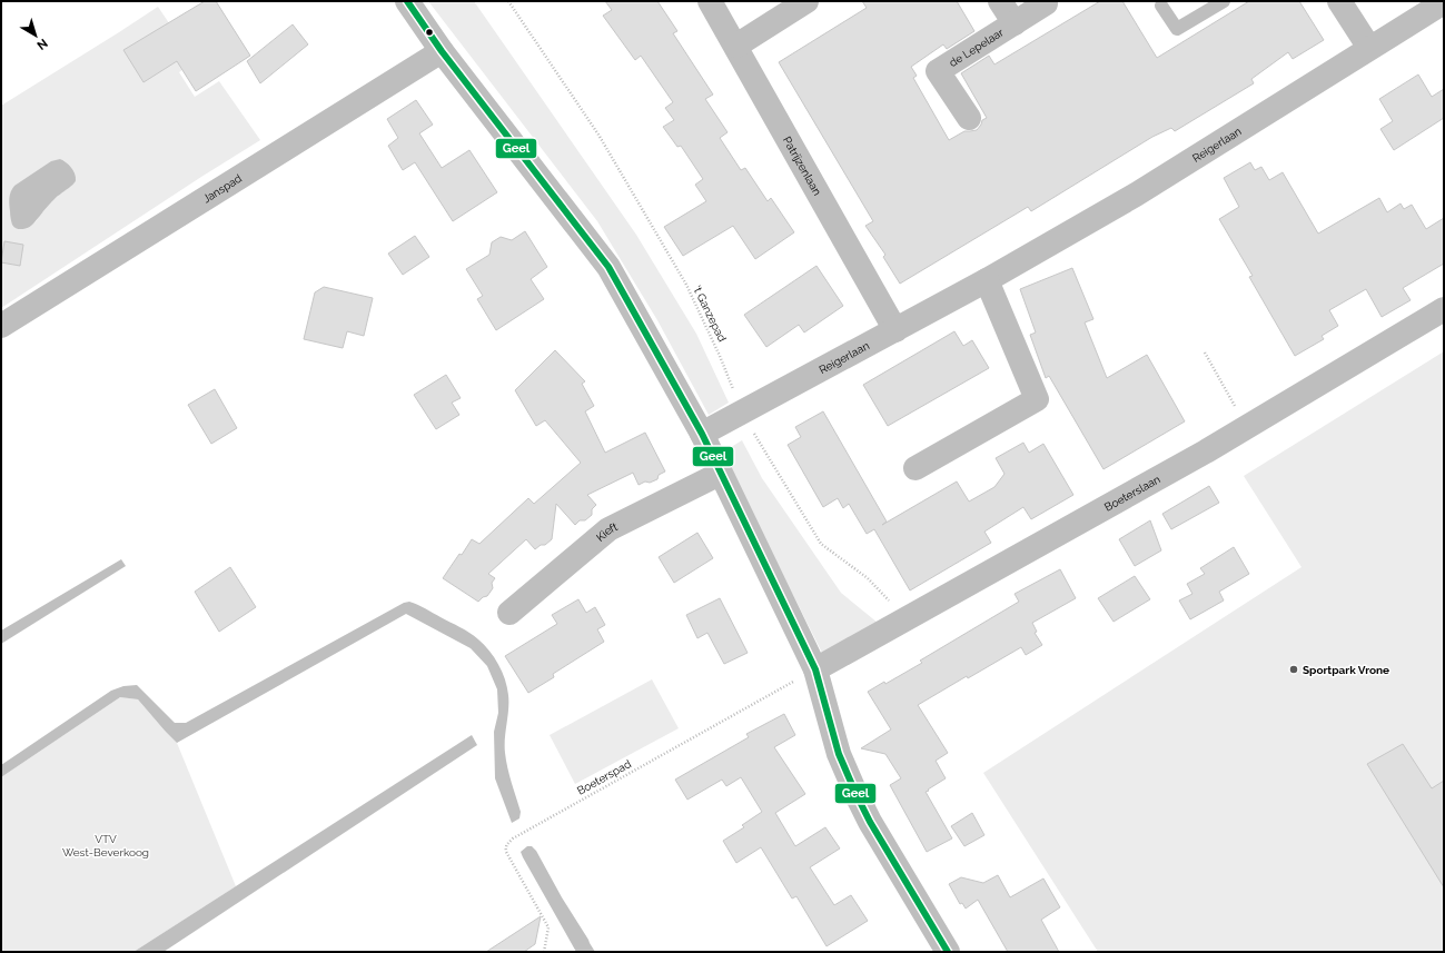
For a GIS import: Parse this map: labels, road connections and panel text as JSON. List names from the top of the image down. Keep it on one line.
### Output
{"streets":{"street":["de Lepelaar","Reigerlaan","Patrijzenlaan","Janspad","Boeterslaan","Kieft"],"path":["'t Ganzepad","Boeterspad"]},"crossings":[["Reigerlaan","Patrijzenlaan"],["Reigerlaan","'t Ganzepad"],["'t Ganzepad","Boeterslaan"],["Boeterslaan","Boeterspad"]],"parks":["VTV West-Beverkoog"],"places":["Sportpark Vrone"],"lines":["transit line Geel"],"north":"bottom right"}
